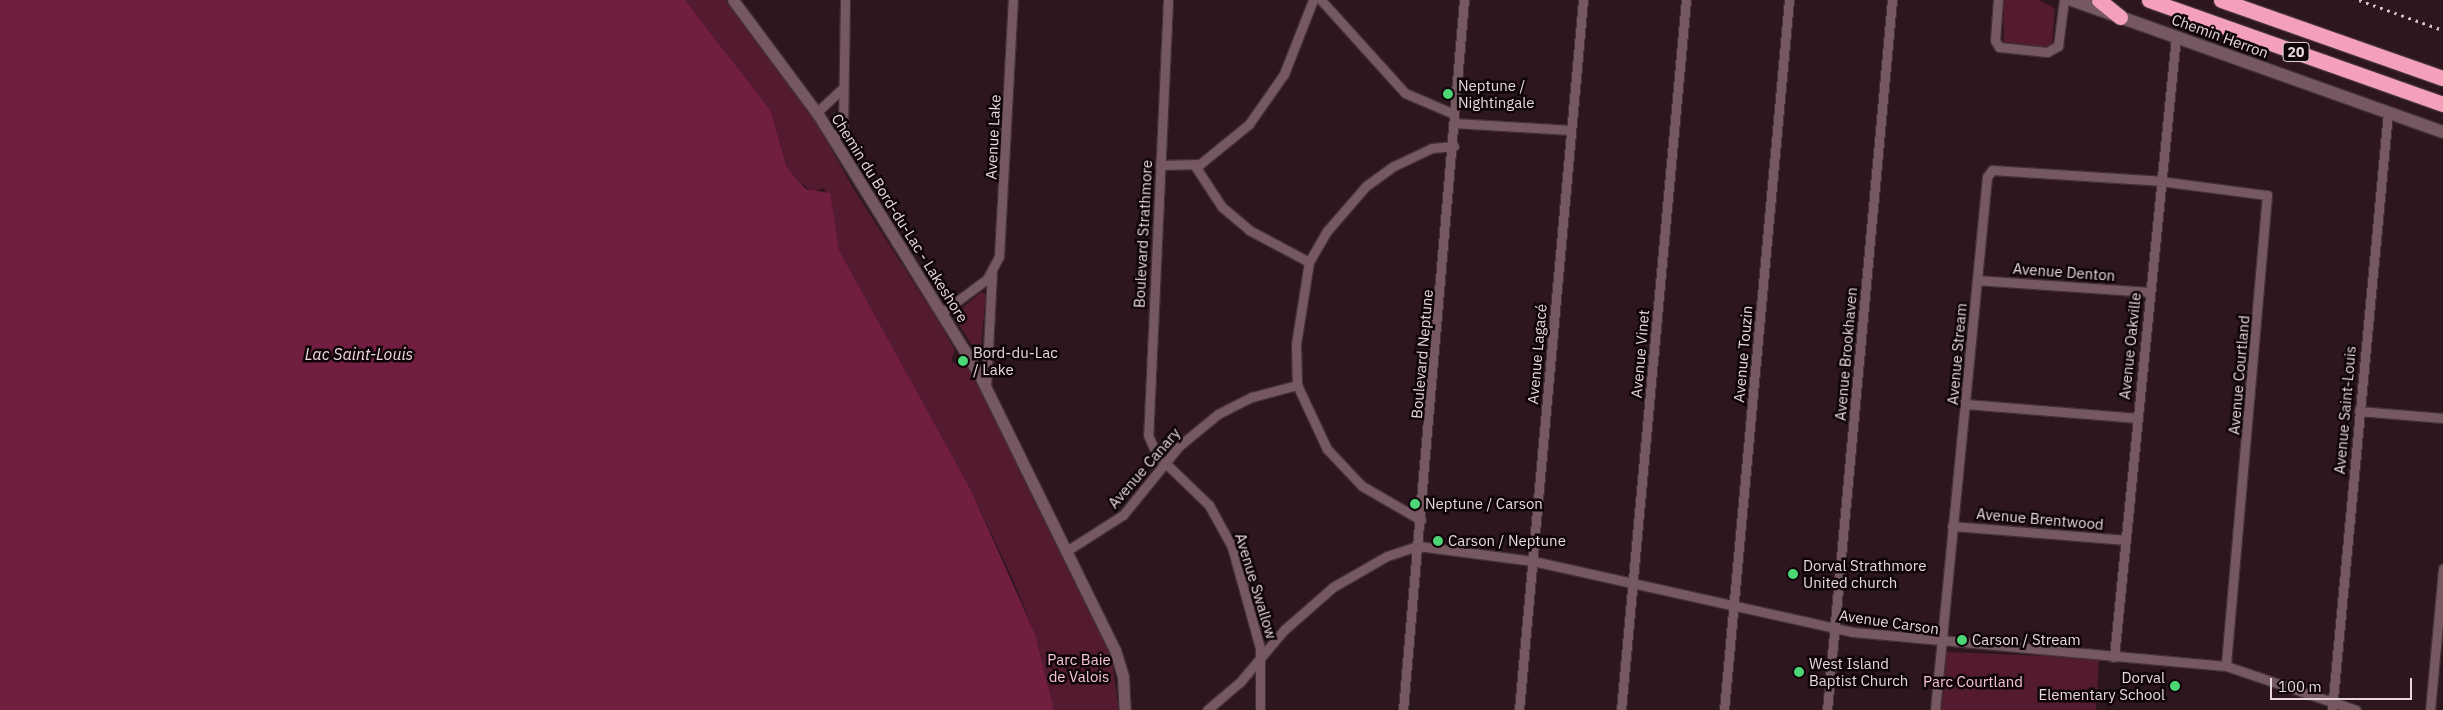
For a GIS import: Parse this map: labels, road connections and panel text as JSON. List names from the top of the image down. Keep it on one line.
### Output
{"streets":{"highway":["20"],"main road":["Chemin Herron"],"street":["Avenue Lake","Chemin du Bord-du-Lac - Lakeshore","Boulevard Strathmore","Avenue Denton","Avenue Oakville","Boulevard Neptune","Avenue Lagacé","Avenue Vinet","Avenue Touzin","Avenue Brookhaven","Avenue Stream","Avenue Courtland","Avenue Saint-Louis","Avenue Canary","Avenue Brentwood","Avenue Swallow","Avenue Carson"]},"crossings":[["Chemin Herron","Avenue Oakville"],["Chemin Herron","Avenue Saint-Louis"],["Avenue Lake","Chemin du Bord-du-Lac - Lakeshore"],["Chemin du Bord-du-Lac - Lakeshore","Avenue Canary"],["Boulevard Strathmore","Avenue Canary"],["Boulevard Strathmore","Avenue Swallow"],["Avenue Denton","Avenue Oakville"],["Avenue Denton","Avenue Stream"],["Avenue Oakville","Avenue Stream"],["Avenue Oakville","Avenue Courtland"],["Avenue Oakville","Avenue Brentwood"],["Avenue Oakville","Avenue Carson"],["Boulevard Neptune","Avenue Carson"],["Avenue Lagacé","Avenue Carson"],["Avenue Vinet","Avenue Carson"],["Avenue Touzin","Avenue Carson"],["Avenue Brookhaven","Avenue Carson"],["Avenue Stream","Avenue Courtland"],["Avenue Stream","Avenue Brentwood"],["Avenue Stream","Avenue Carson"],["Avenue Courtland","Avenue Carson"],["Avenue Saint-Louis","Avenue Carson"],["Avenue Canary","Avenue Swallow"]],"water":["Lac Saint-Louis"],"parks":["Parc Baie de Valois","Parc Courtland"],"places":["Neptune / Nightingale","Bord-du-Lac / Lake","Neptune / Carson","Carson / Neptune","Dorval Strathmore United church","Carson / Stream","West Island Baptist Church","Dorval Elementary School"],"scale_bar":"100 m"}
